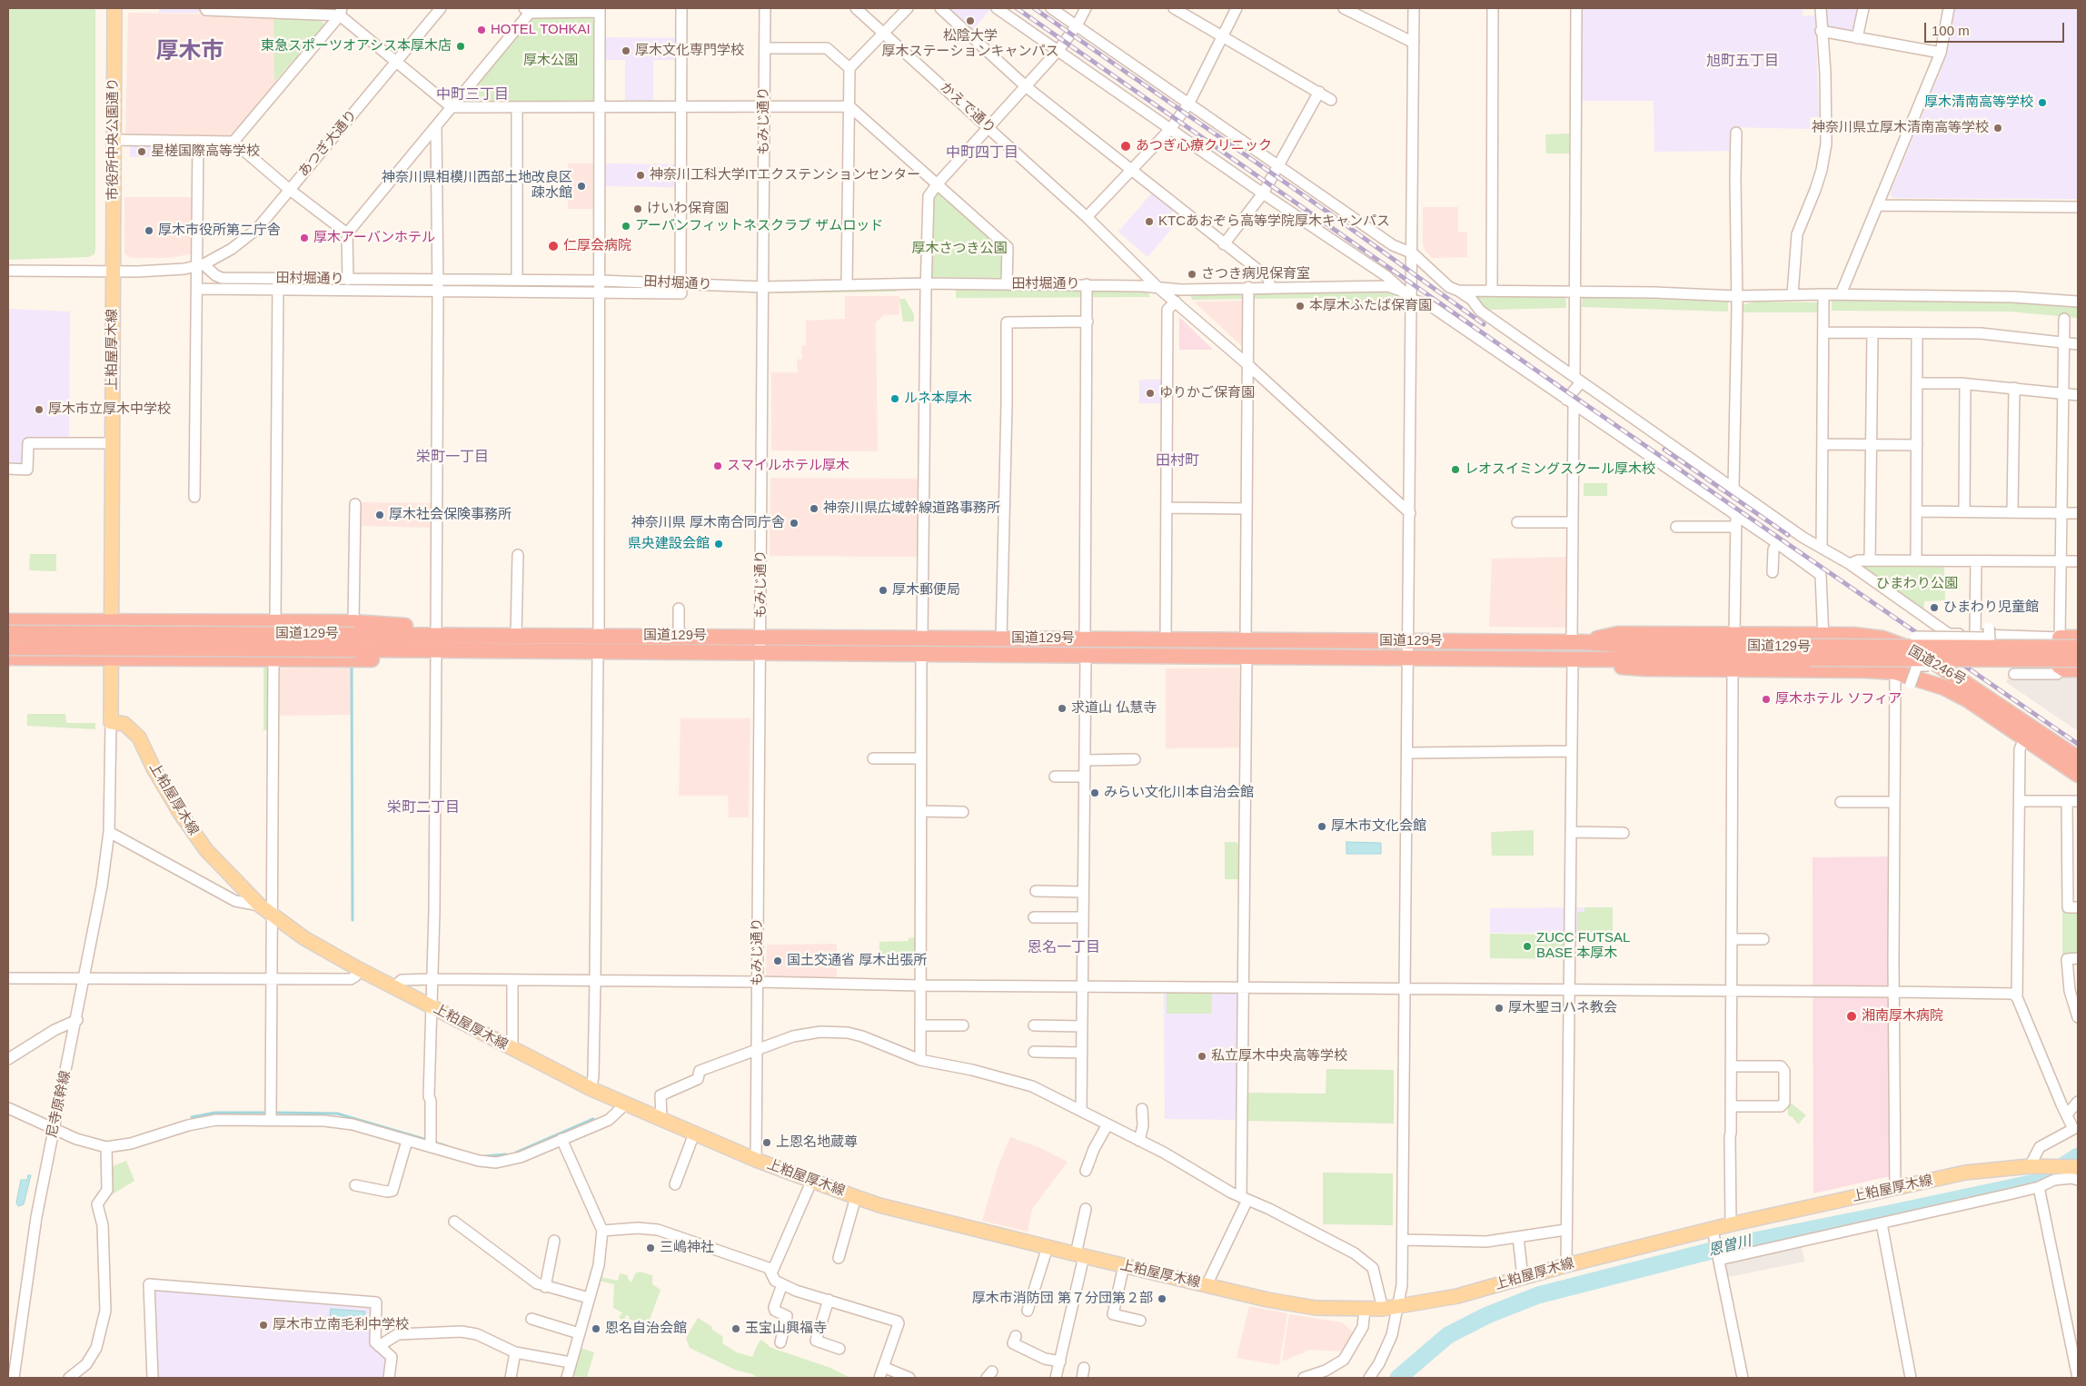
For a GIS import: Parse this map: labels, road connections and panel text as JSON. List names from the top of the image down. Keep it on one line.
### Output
{"streets":{"highway":["国道129号","国道246号"],"main road":["市役所中央公園通り","上粕屋厚木線"],"street":["かえで通り","もみじ通り","あつぎ大通り","田村堀通り","尼寺原幹線"]},"crossings":[["かえで通り","田村堀通り"],["もみじ通り","田村堀通り"],["もみじ通り","上粕屋厚木線"],["もみじ通り","国道129号"],["市役所中央公園通り","上粕屋厚木線"],["あつぎ大通り","田村堀通り"],["上粕屋厚木線","尼寺原幹線"],["国道129号","国道246号"]],"districts":["厚木市","旭町五丁目","中町三丁目","中町四丁目","栄町一丁目","田村町","栄町二丁目","恩名一丁目"],"water":["恩曽川"],"parks":["厚木公園","厚木さつき公園","ひまわり公園"],"places":["松陰大学 厚木ステーションキャンパス","HOTEL TOHKAI","東急スポーツオアシス本厚木店","厚木文化専門学校","厚木清南高等学校","神奈川県立厚木清南高等学校","あつぎ心療クリニック","星槎国際高等学校","神奈川工科大学ITエクステンションセンター","神奈川県相模川西部土地改良区 疎水館","けいわ保育園","KTCあおぞら高等学院厚木キャンパス","アーバンフィットネスクラブ ザムロッド","厚木市役所第二庁舎","厚木アーバンホテル","仁厚会病院","さつき病児保育室","本厚木ふたば保育園","ゆりかご保育園","ルネ本厚木","厚木市立厚木中学校","スマイルホテル厚木","レオスイミングスクール厚木校","神奈川県広域幹線道路事務所","厚木社会保険事務所","神奈川県 厚木南合同庁舎","県央建設会館","厚木郵便局","ひまわり児童館","厚木ホテル ソフィア","求道山 仏慧寺","みらい文化川本自治会館","厚木市文化会館","ZUCC FUTSAL BASE 本厚木","国土交通省 厚木出張所","厚木聖ヨハネ教会","湘南厚木病院","私立厚木中央高等学校","上恩名地蔵尊","三嶋神社","厚木市消防団 第７分団第２部","厚木市立南毛利中学校","恩名自治会館","玉宝山興福寺"],"scale_bar":"100 m"}
